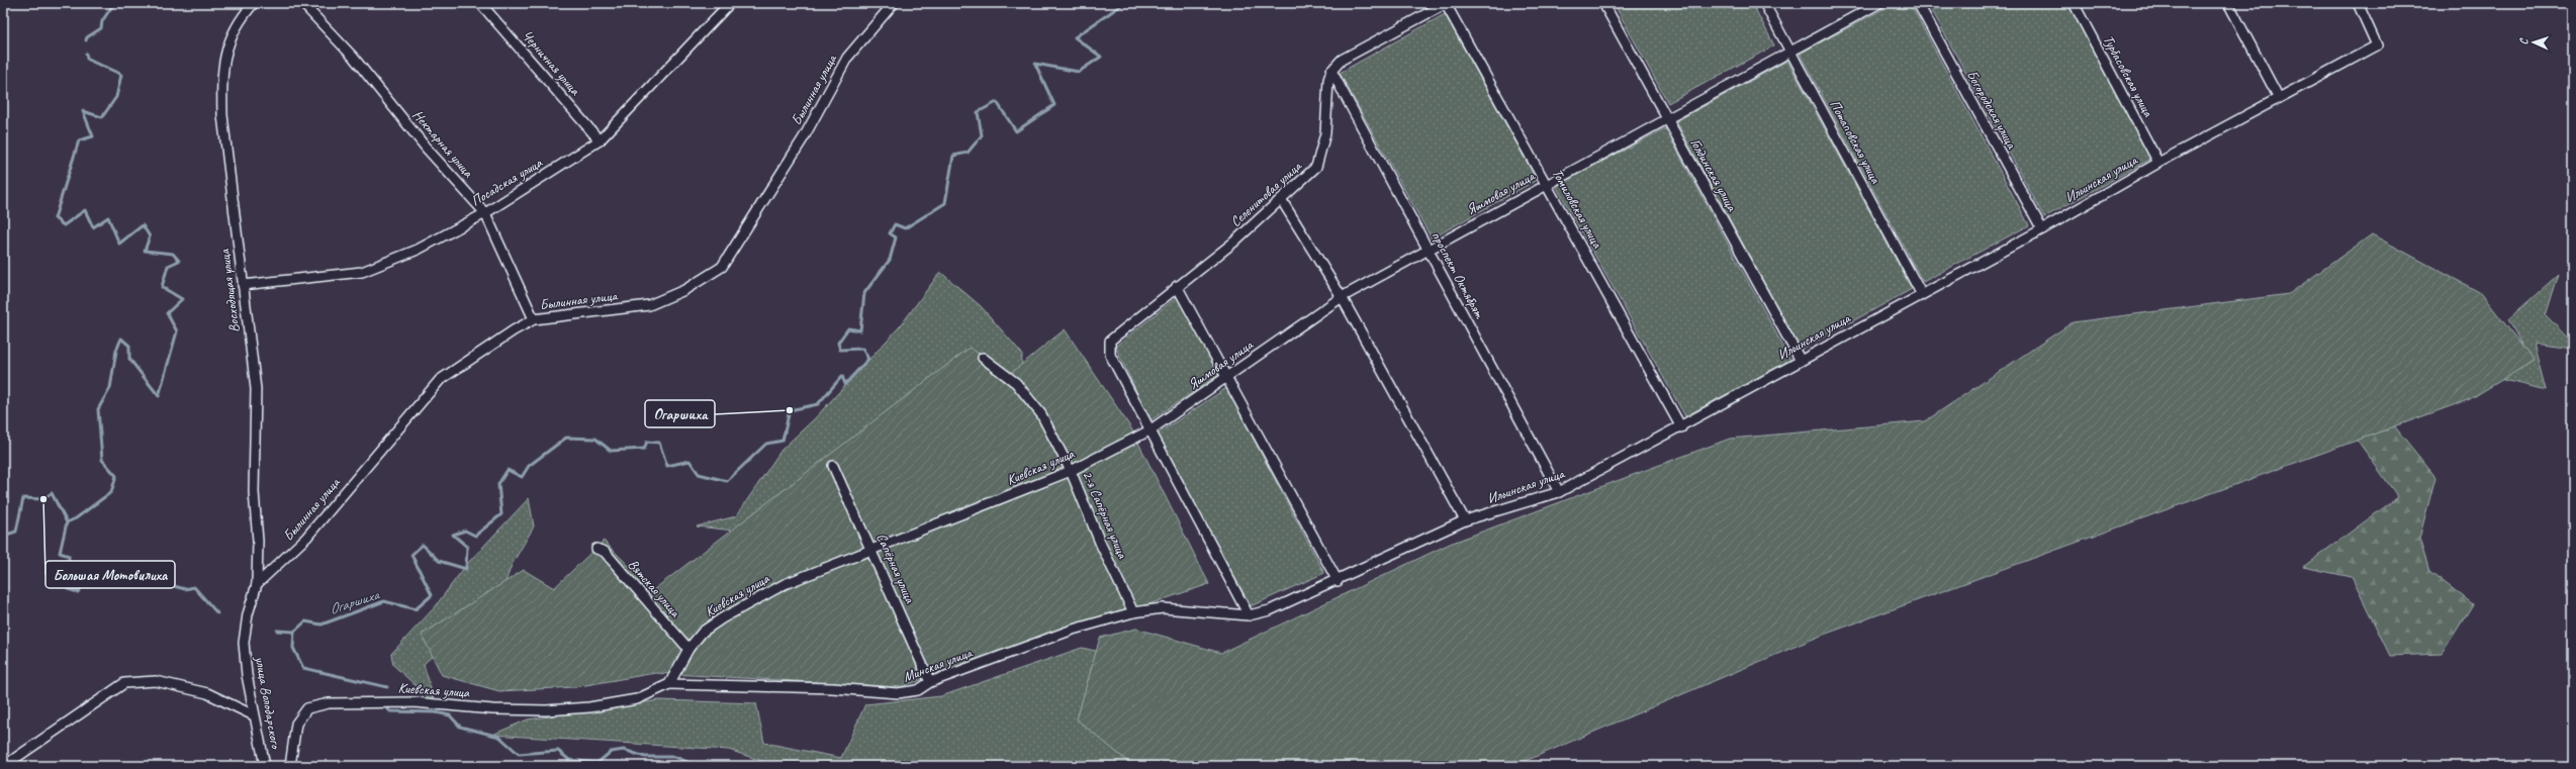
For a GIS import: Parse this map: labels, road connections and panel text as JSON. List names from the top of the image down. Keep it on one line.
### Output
{"streets":{"street":["Черничная улица","Турбасовская улица","Былинная улица","Богородская улица","Потаповская улица","Нектарная улица","Голдинская улица","Ильинская улица","Посадская улица","Яшмовая улица","Селенитовая улица","Томиловская улица","проспект Октябрят","Восходящая улица","Киевская улица","2-я Сапёрная улица","Сапёрная улица","Вятская улица","Минская улица","улица Володарского"]},"crossings":[["Черничная улица","Посадская улица"],["Турбасовская улица","Ильинская улица"],["Былинная улица","Нектарная улица"],["Былинная улица","Восходящая улица"],["Былинная улица","улица Володарского"],["Богородская улица","Ильинская улица"],["Потаповская улица","Ильинская улица"],["Потаповская улица","Яшмовая улица"],["Нектарная улица","Посадская улица"],["Голдинская улица","Ильинская улица"],["Голдинская улица","Яшмовая улица"],["Ильинская улица","Томиловская улица"],["Ильинская улица","проспект Октябрят"],["Ильинская улица","Минская улица"],["Посадская улица","Восходящая улица"],["Яшмовая улица","Селенитовая улица"],["Яшмовая улица","Томиловская улица"],["Яшмовая улица","проспект Октябрят"],["Яшмовая улица","Киевская улица"],["Селенитовая улица","проспект Октябрят"],["Селенитовая улица","Киевская улица"],["Восходящая улица","улица Володарского"],["Киевская улица","2-я Сапёрная улица"],["Киевская улица","Сапёрная улица"],["Киевская улица","Вятская улица"],["Киевская улица","Минская улица"],["2-я Сапёрная улица","Минская улица"],["Сапёрная улица","Минская улица"]],"water":["Огаршиха"],"places":["Огаршиха","Большая Мотовилиха"],"north":"left"}
